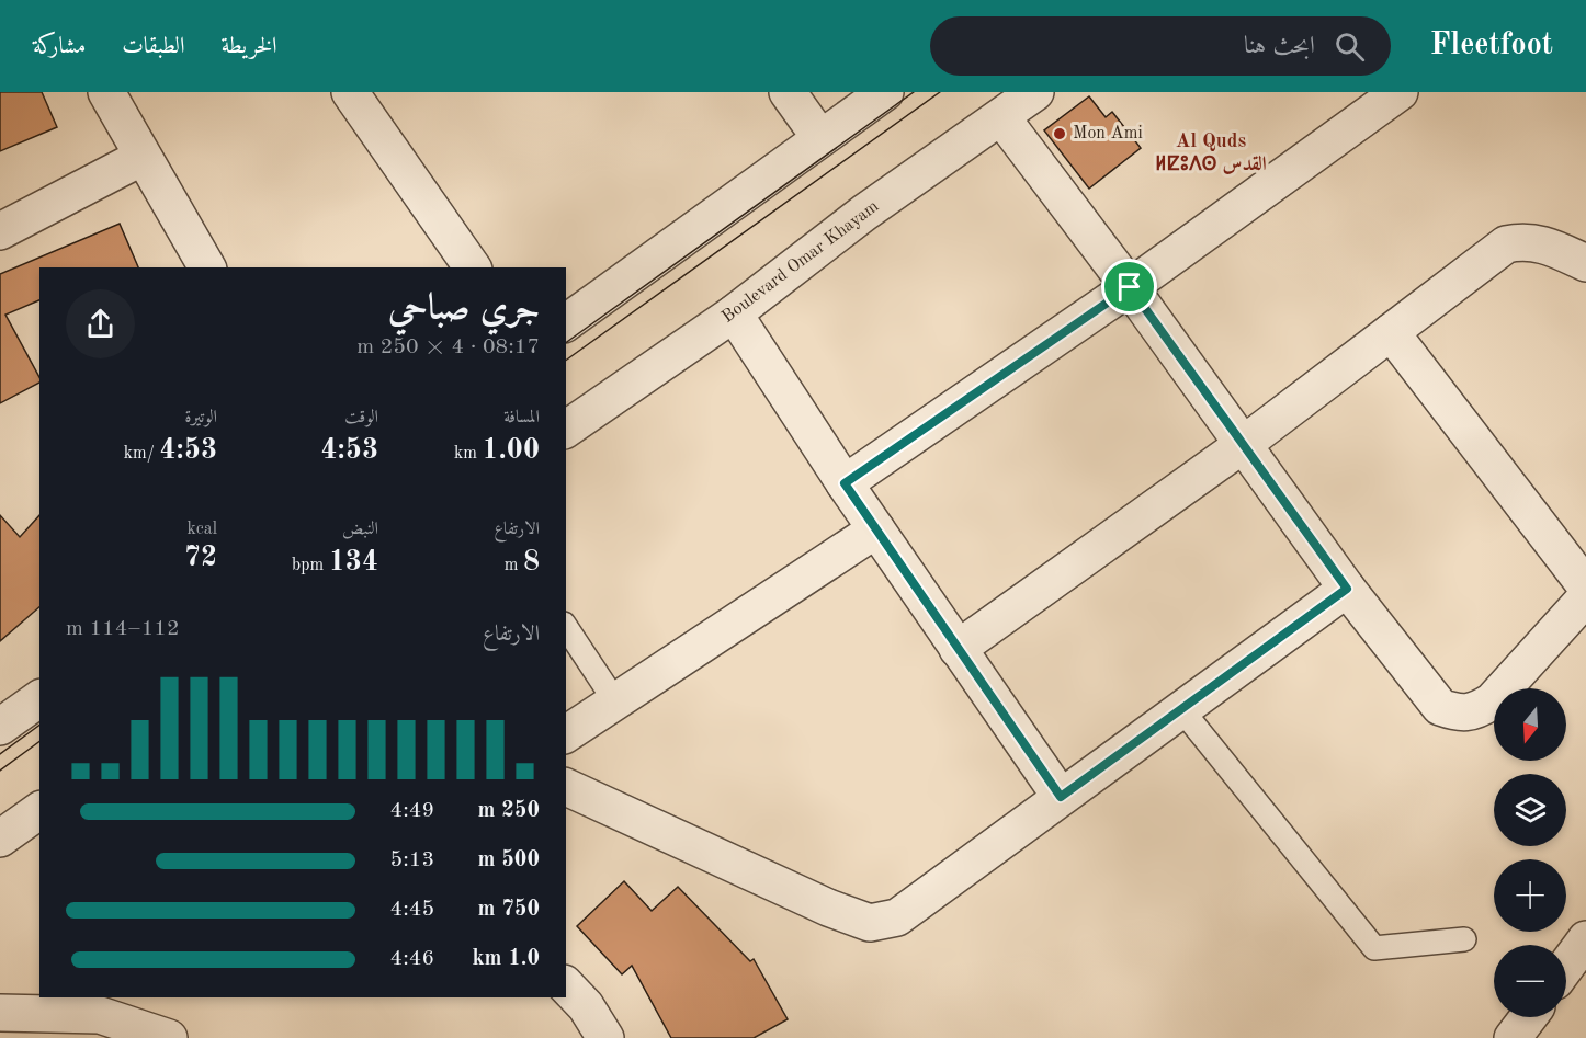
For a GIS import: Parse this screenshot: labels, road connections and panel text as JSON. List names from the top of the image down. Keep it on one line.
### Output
{"streets":{"street":["Boulevard Omar Khayam"]},"districts":["Al Quds ⵍⵇⵓⴷⵙ القدس"],"places":["Mon Ami"],"north":"bottom","page":{"header":"Fleetfoot","search":"ابحث هنا","nav":["الخريطة","الطبقات","مشاركة"],"heading":["جري صباحي","08:17 · 4 × 250 m"],"stats":[["المسافة","1.00 km"],["الوقت","4:53"],["الوتيرة","4:53 /km"],["الارتفاع","8 m"],["النبض","134 bpm"],["kcal","72"]],"chart":["الارتفاع","112–114 m"],"map_buttons":["+","−"],"list":[{"name":"250 m","note":"4:49"},{"name":"500 m","note":"5:13"},{"name":"750 m","note":"4:45"},{"name":"1.0 km","note":"4:46"}]}}
